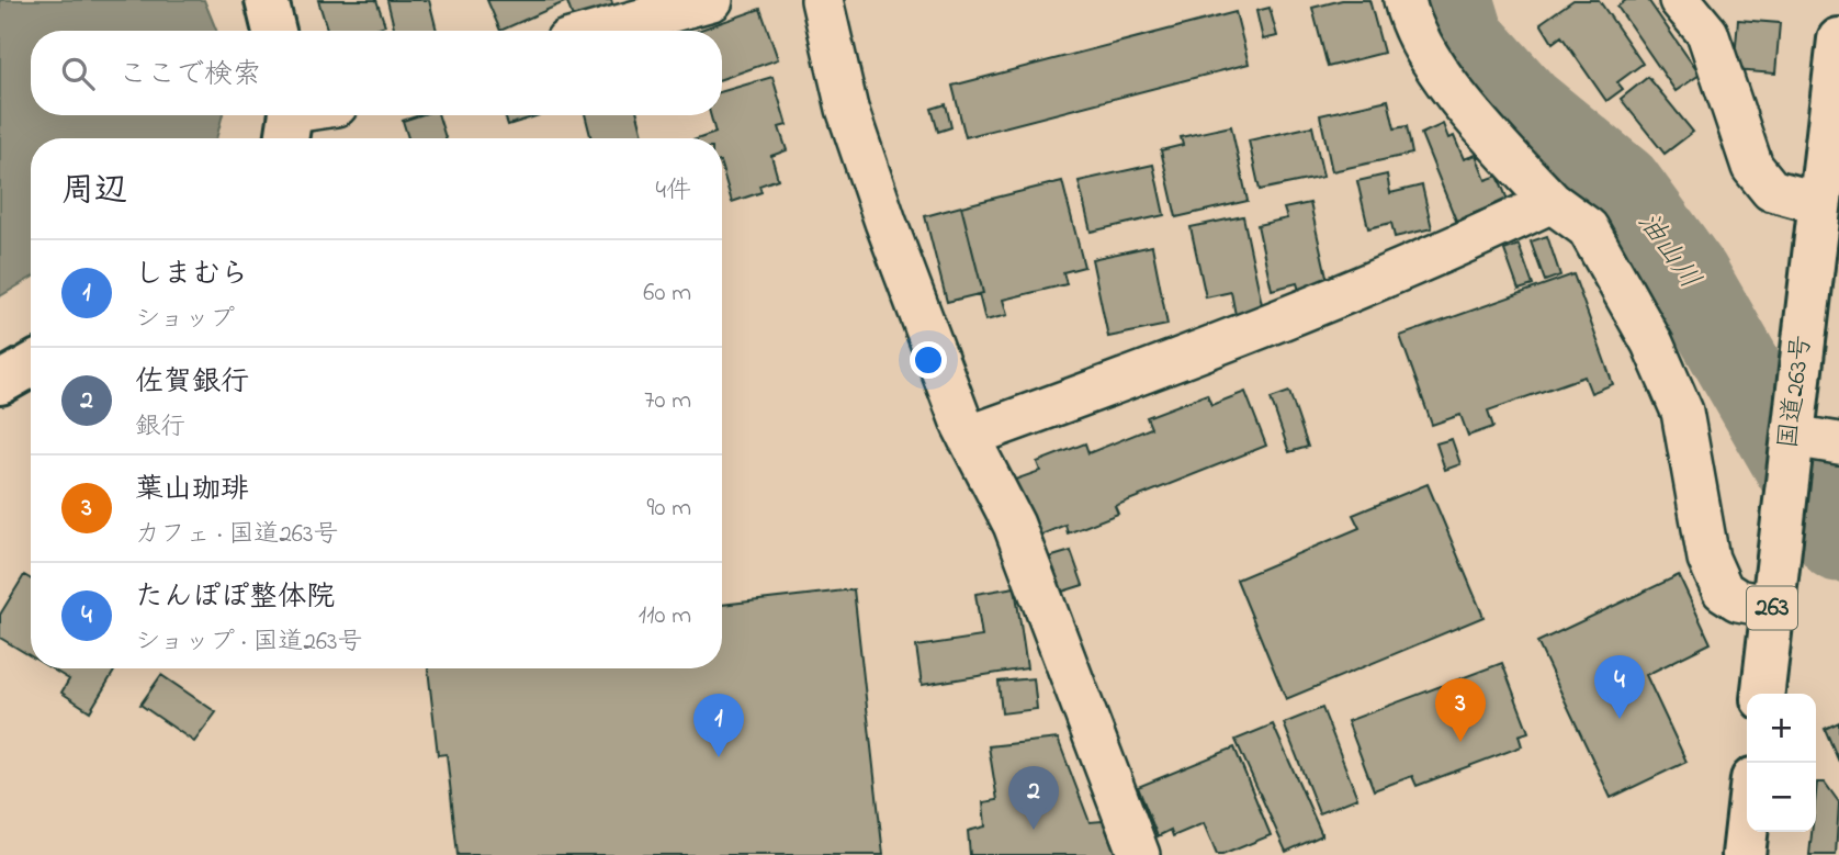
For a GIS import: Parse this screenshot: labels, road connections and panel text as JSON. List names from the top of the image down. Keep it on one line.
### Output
{"streets":{"main road":["国道263号","263"]},"water":["油山川"],"page":{"search":"ここで検索","heading":["周辺","4件"],"list":[{"mark":"1","name":"しまむら","note":"ショップ","value":"60 m"},{"mark":"2","name":"佐賀銀行","note":"銀行","value":"70 m"},{"mark":"3","name":"葉山珈琲","note":"カフェ · 国道263号","value":"90 m"},{"mark":"4","name":"たんぽぽ整体院","note":"ショップ · 国道263号","value":"110 m"}],"pins":["4","3","1","2"],"map_buttons":["+","−"]}}
